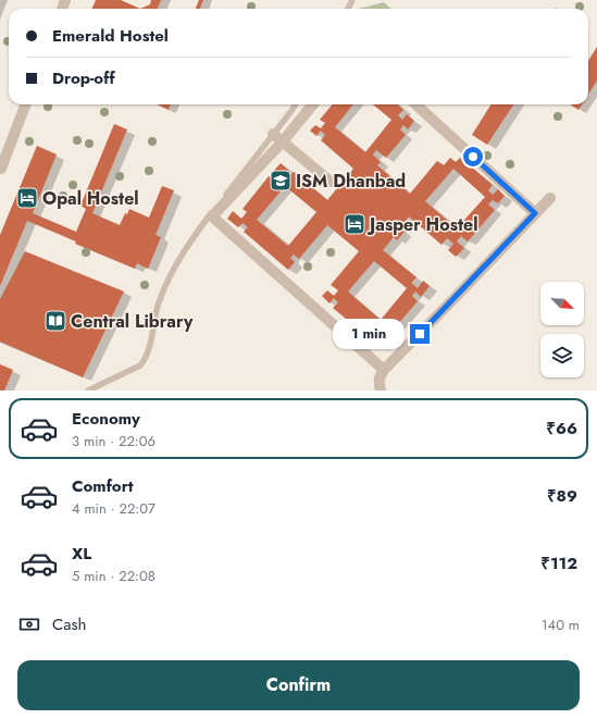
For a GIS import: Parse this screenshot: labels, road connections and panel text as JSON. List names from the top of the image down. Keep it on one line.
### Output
{"places":{"school or university":["ISM Dhanbad"],"hotel":["Opal Hostel","Jasper Hostel"],"library":["Central Library"]},"north":"bottom right","page":{"banner":["Emerald Hostel","Drop-off"],"bubble":"1 min","list":[{"name":"Economy","note":"3 min · 22:06","value":"₹66"},{"name":"Comfort","note":"4 min · 22:07","value":"₹89"},{"name":"XL","note":"5 min · 22:08","value":"₹112"}],"pay":["Cash","140 m"],"buttons":"Confirm"}}
